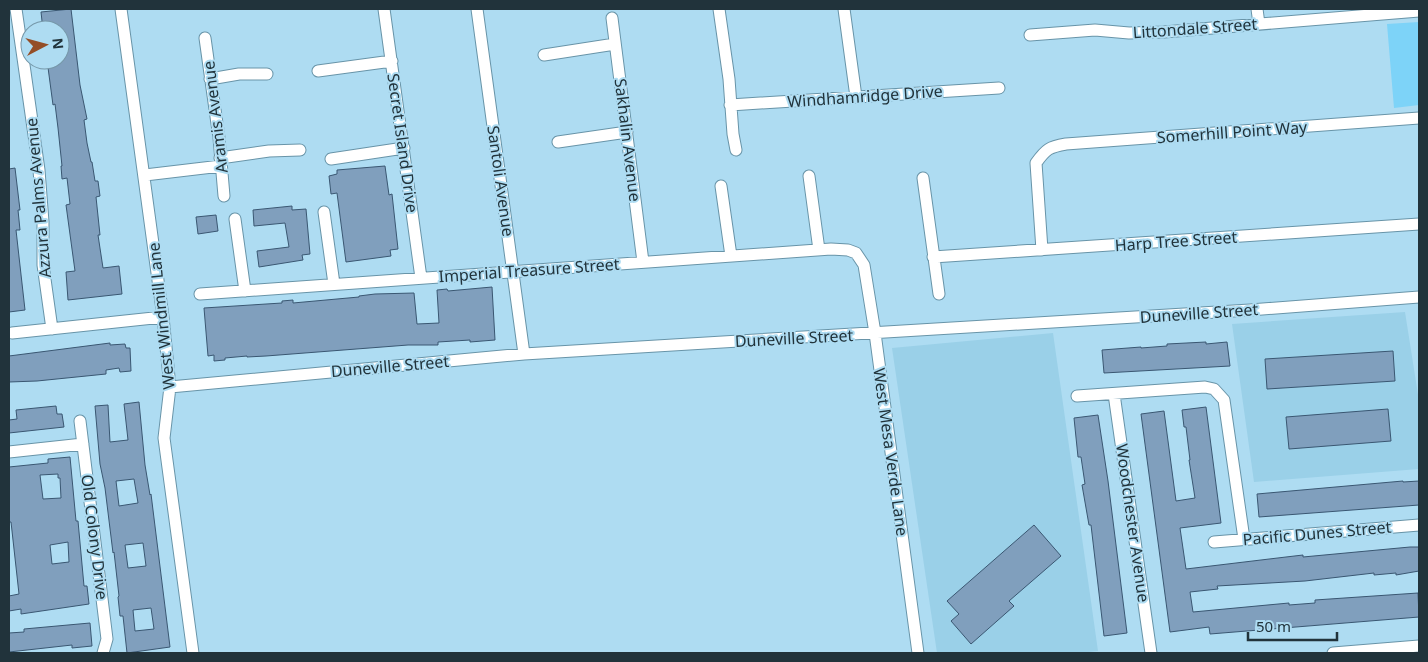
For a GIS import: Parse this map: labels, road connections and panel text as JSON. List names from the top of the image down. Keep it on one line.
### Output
{"streets":{"street":["Littondale Street","Windhamridge Drive","Aramis Avenue","Somerhill Point Way","Sakhalin Avenue","Secret Island Drive","Santoli Avenue","Azzura Palms Avenue","Harp Tree Street","Imperial Treasure Street","Duneville Street","West Windmill Lane","West Mesa Verde Lane","Woodchester Avenue","Pacific Dunes Street","Old Colony Drive"]},"crossings":[["Somerhill Point Way","Harp Tree Street"],["Sakhalin Avenue","Imperial Treasure Street"],["Secret Island Drive","Imperial Treasure Street"],["Santoli Avenue","Imperial Treasure Street"],["Santoli Avenue","Duneville Street"],["Imperial Treasure Street","West Mesa Verde Lane"],["Duneville Street","West Windmill Lane"],["Duneville Street","West Mesa Verde Lane"]],"scale_bar":"50 m","north":"right"}
